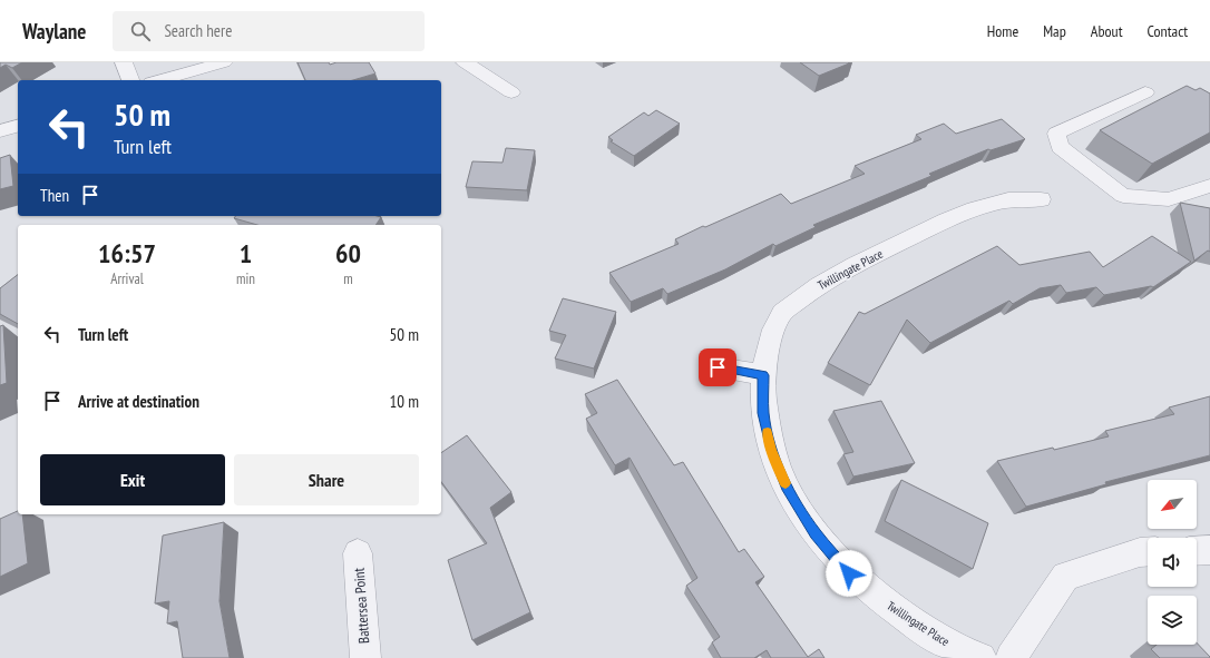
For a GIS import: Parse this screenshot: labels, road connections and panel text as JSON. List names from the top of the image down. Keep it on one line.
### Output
{"streets":{"street":["Twillingate Place","Battersea Point"]},"north":"bottom left","page":{"header":"Waylane","search":"Search here","nav":["Home","Map","About","Contact"],"turn":["50 m","Turn left"],"then":"Then","eta":["16:57","Arrival","1","min","60","m"],"list":[{"name":"Turn left","value":"50 m"},{"name":"Arrive at destination","value":"10 m"}],"buttons":["Exit","Share"]}}
